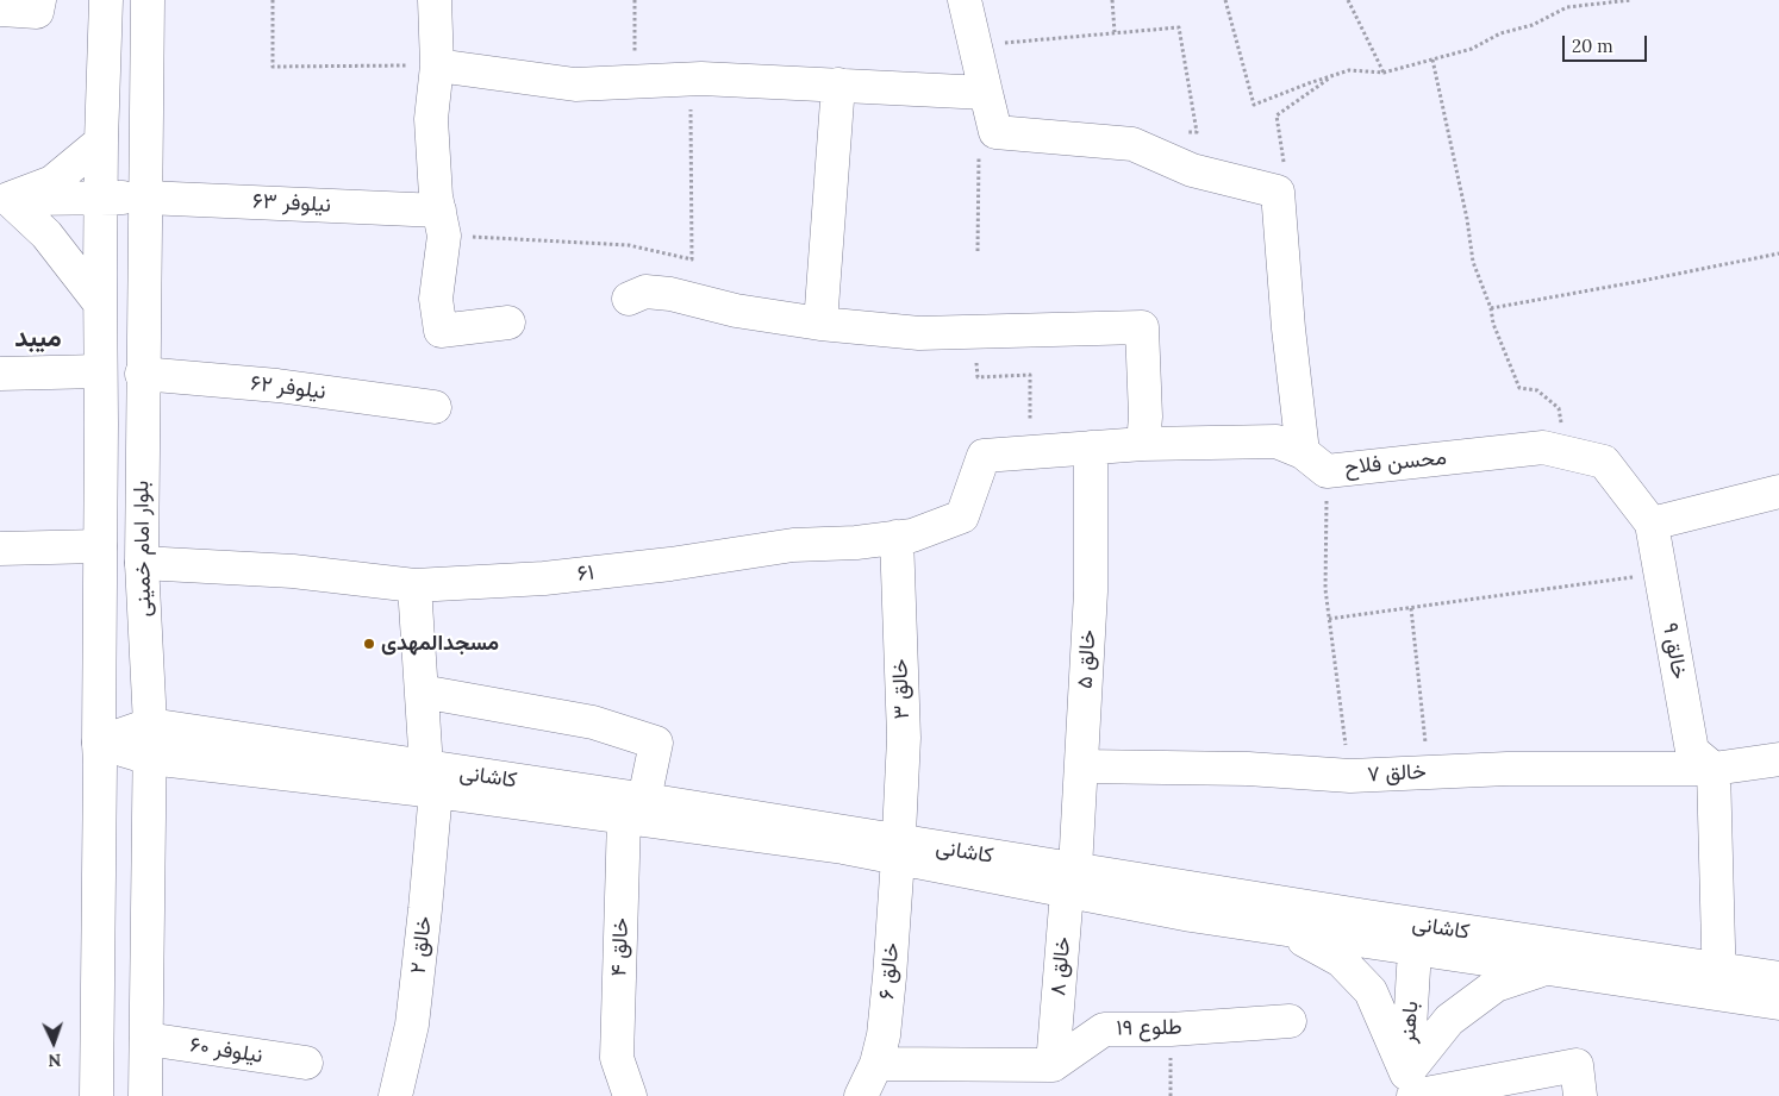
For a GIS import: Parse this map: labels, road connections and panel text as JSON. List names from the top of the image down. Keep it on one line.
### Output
{"streets":{"street":["نیلوفر ۶۳","نیلوفر ۶۲","محسن فلاح","بلوار امام خمینی","۶۱","خالق ۹","خالق ۵","خالق ۳","خالق ۷","کاشانی","خالق ۲","خالق ۴","خالق ۸","خالق ۶","باهنر","طلوع ۱۹","نیلوفر ۶۰"]},"crossings":[["نیلوفر ۶۳","بلوار امام خمینی"],["نیلوفر ۶۲","بلوار امام خمینی"],["محسن فلاح","۶۱"],["محسن فلاح","خالق ۹"],["محسن فلاح","خالق ۵"],["بلوار امام خمینی","۶۱"],["بلوار امام خمینی","کاشانی"],["بلوار امام خمینی","نیلوفر ۶۰"],["۶۱","خالق ۳"],["۶۱","خالق ۲"],["خالق ۹","خالق ۷"],["خالق ۵","خالق ۷"],["خالق ۵","کاشانی"],["خالق ۵","خالق ۸"],["خالق ۳","کاشانی"],["خالق ۳","خالق ۶"],["کاشانی","خالق ۲"],["کاشانی","خالق ۴"],["کاشانی","خالق ۸"],["کاشانی","خالق ۶"],["کاشانی","باهنر"],["خالق ۲","خالق ۴"],["خالق ۸","طلوع ۱۹"]],"districts":["میبد"],"places":["مسجدالمهدی"],"scale_bar":"20 m","north":"bottom"}
